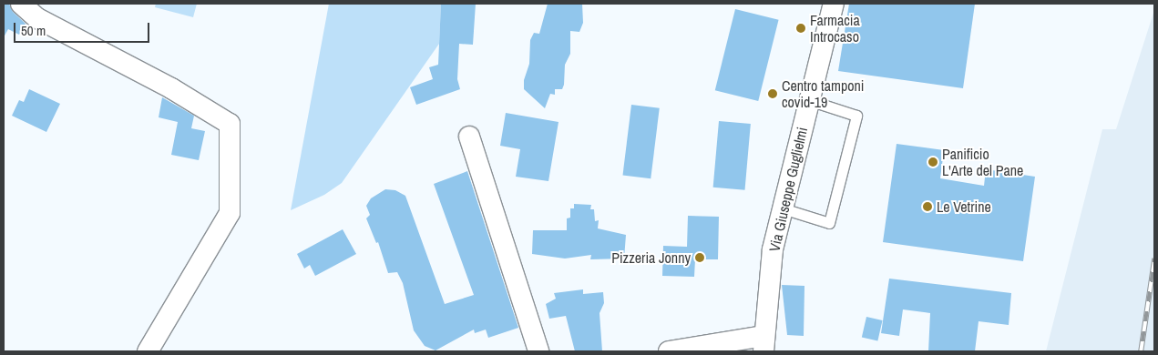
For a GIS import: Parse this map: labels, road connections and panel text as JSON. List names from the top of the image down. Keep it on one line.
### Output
{"streets":{"street":["Via Giuseppe Guglielmi"]},"places":["Farmacia Introcaso","Centro tamponi covid-19","Panificio L'Arte del Pane","Le Vetrine","Pizzeria Jonny"],"scale_bar":"50 m"}
